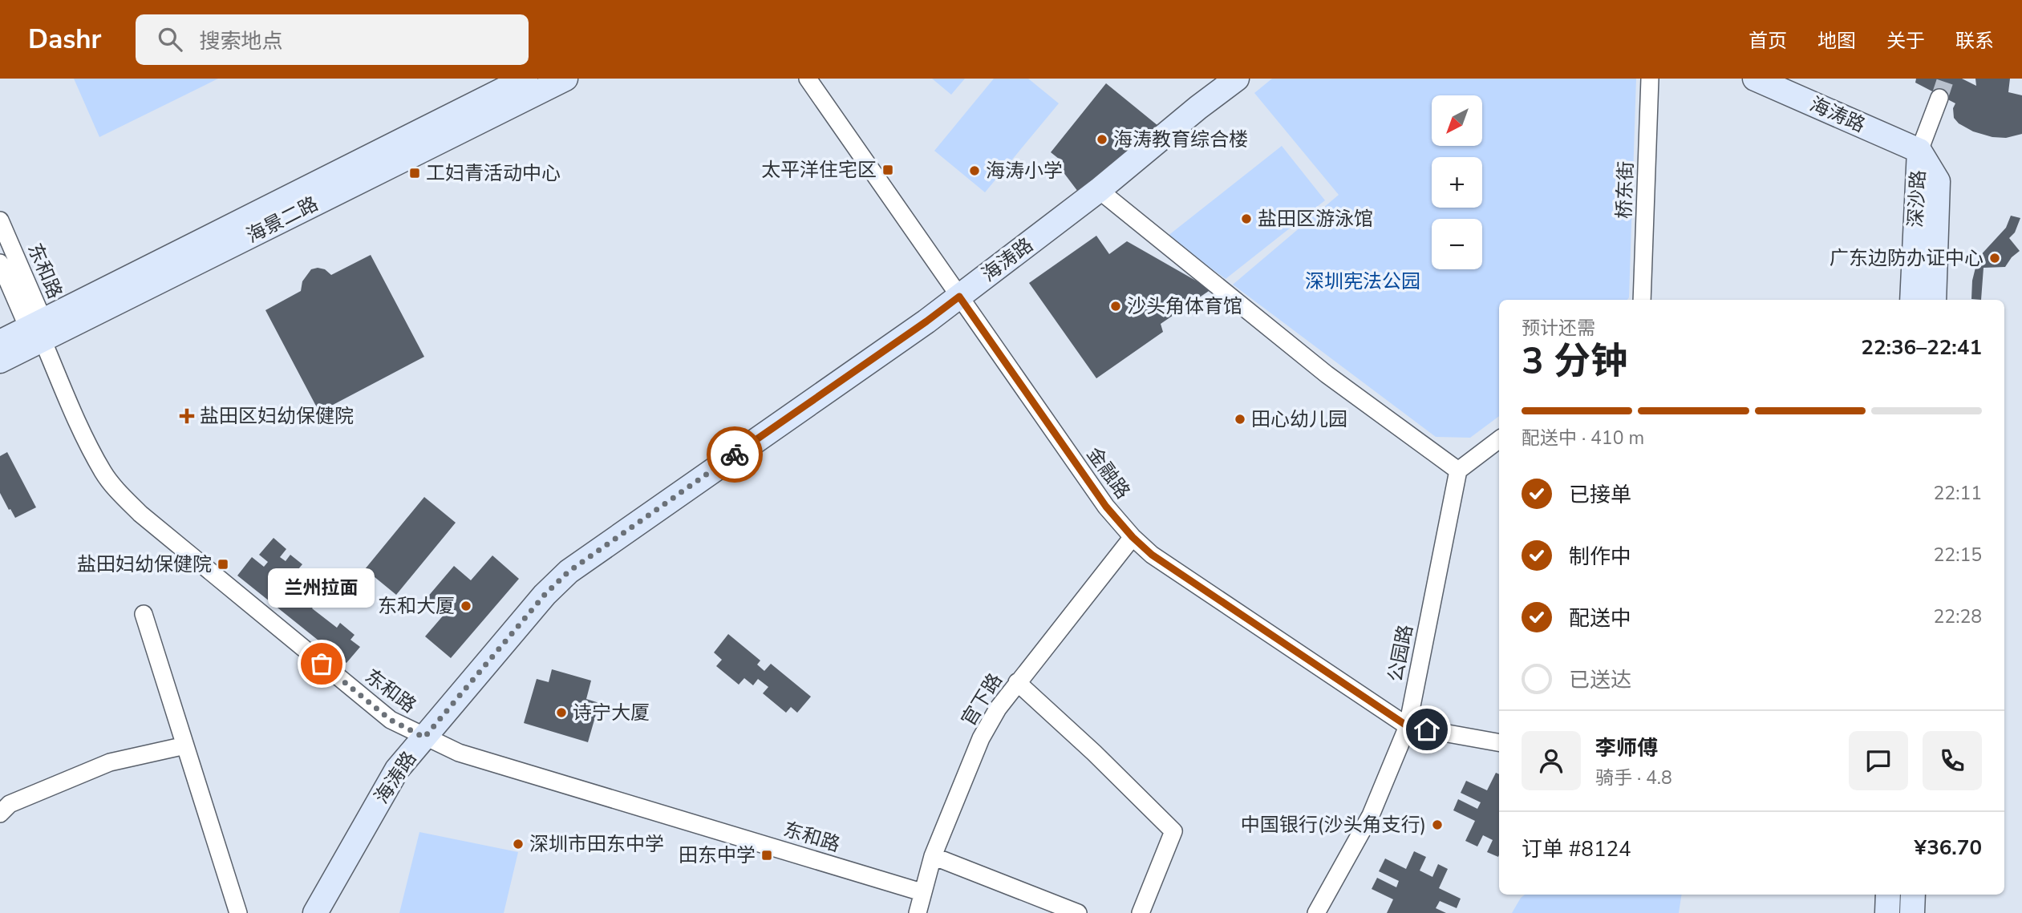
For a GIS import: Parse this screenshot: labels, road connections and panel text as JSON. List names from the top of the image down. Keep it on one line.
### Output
{"streets":{"street":["海涛路","桥东街","深沙路","海景二路","东和路","金融路","公园路","官下路"]},"crossings":[["海涛路","深沙路"],["海涛路","东和路"],["海涛路","金融路"],["海景二路","东和路"],["东和路","官下路"],["金融路","公园路"],["金融路","官下路"]],"parks":["深圳宪法公园"],"places":{"other":["海涛教育综合楼","海涛小学","盐田区游泳馆","广东边防办证中心","沙头角体育馆","田心幼儿园","东和大厦","兰州拉面","诗宁大厦","中国银行(沙头角支行)","深圳市田东中学"],"transit":["太平洋住宅区","工妇青活动中心","盐田妇幼保健院","田东中学"],"health":["盐田区妇幼保健院"]},"north":"bottom left","page":{"header":"Dashr","search":"搜索地点","nav":["首页","地图","关于","联系"],"map_buttons":["+","−"],"heading":["3 分钟","预计还需","22:36–22:41"],"panel":["李师傅","骑手 · 4.8","订单 #8124","¥36.70"],"bar":"配送中 · 410 m","list":[["已接单","22:11"],["制作中","22:15"],["配送中","22:28"],"已送达"],"bubble":"兰州拉面"}}
